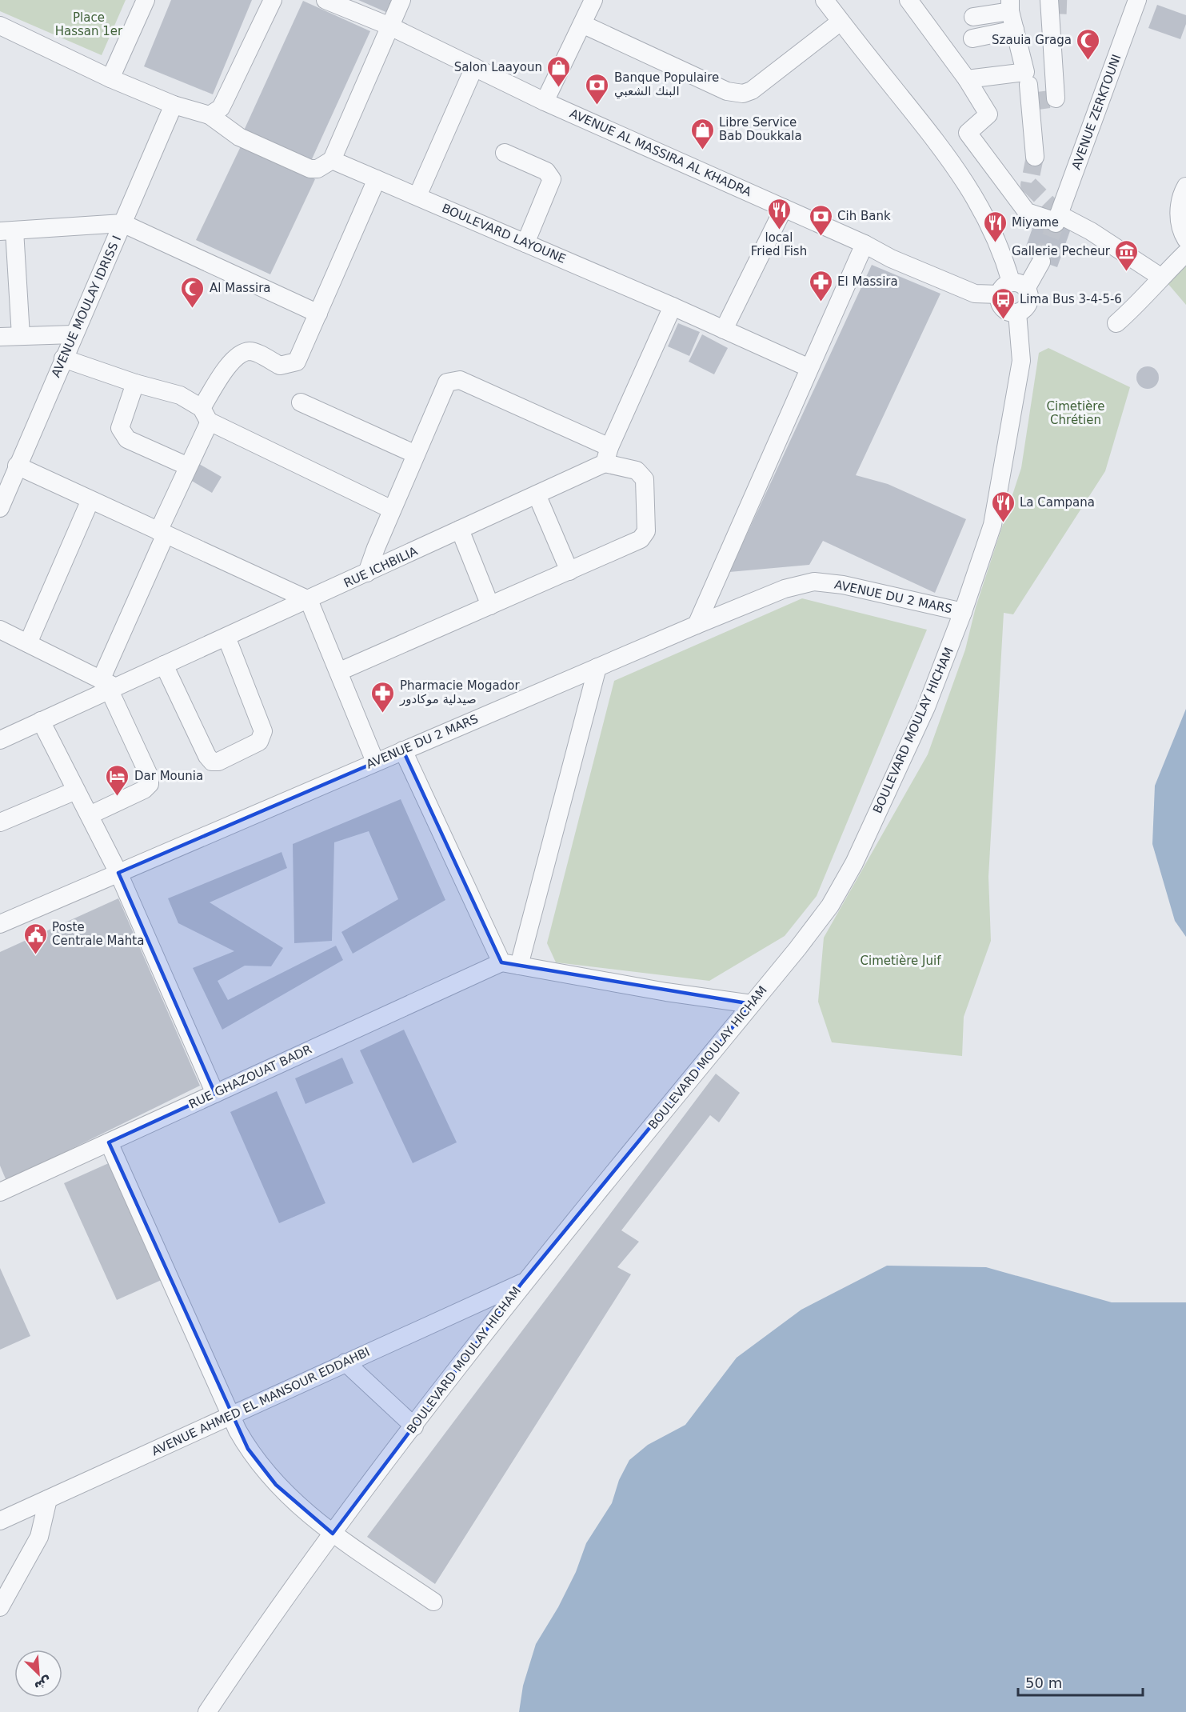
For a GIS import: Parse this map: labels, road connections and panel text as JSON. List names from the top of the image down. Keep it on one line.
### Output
{"streets":{"street":["AVENUE ZERKTOUNI","AVENUE AL MASSIRA AL KHADRA","BOULEVARD LAYOUNE","AVENUE MOULAY IDRISS I","RUE ICHBILIA","AVENUE DU 2 MARS","BOULEVARD MOULAY HICHAM","RUE GHAZOUAT BADR","AVENUE AHMED EL MANSOUR EDDAHBI"]},"crossings":[["AVENUE AL MASSIRA AL KHADRA","BOULEVARD MOULAY HICHAM"],["AVENUE DU 2 MARS","BOULEVARD MOULAY HICHAM"],["BOULEVARD MOULAY HICHAM","AVENUE AHMED EL MANSOUR EDDAHBI"]],"parks":["Place Hassan 1er","Cimetière Chrétien","Cimetière Juif"],"places":{"mosque":["Szauia Graga","Al Massira"],"shop":["Salon Laayoun","Libre Service Bab Doukkala"],"bank":["Banque Populaire البنك الشعبي","Cih Bank"],"restaurant":["local Fried Fish","Miyame","La Campana"],"museum":["Gallerie Pecheur"],"pharmacy":["El Massira","Pharmacie Mogador صيدلية موكادور"],"bus stop":["Lima Bus 3-4-5-6"],"hotel":["Dar Mounia"],"public building":["Poste Centrale Mahta"]},"scale_bar":"50 m","north":"bottom right"}
